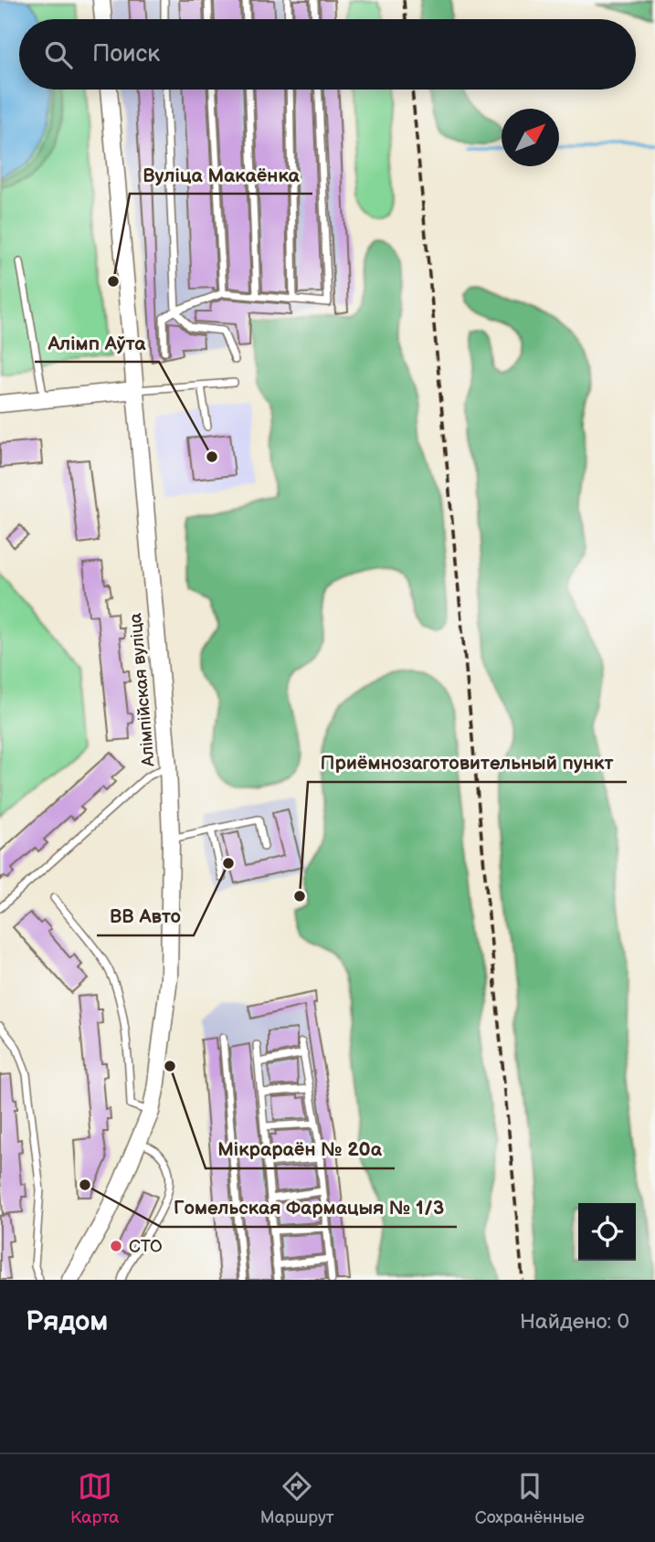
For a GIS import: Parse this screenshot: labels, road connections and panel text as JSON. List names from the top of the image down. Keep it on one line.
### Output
{"streets":{"street":["Алімпійская вуліца"]},"places":["Вуліца Макаёнка","Алімп Аўта","ВВ Авто","Приёмнозаготовительный пункт","Мікрараён № 20а","Гомельская Фармацыя № 1/3","СТО"],"north":"top right","page":{"search":"Поиск","heading":["Рядом","Найдено: 0"],"nav":["Карта","Маршрут","Сохранённые"]}}
